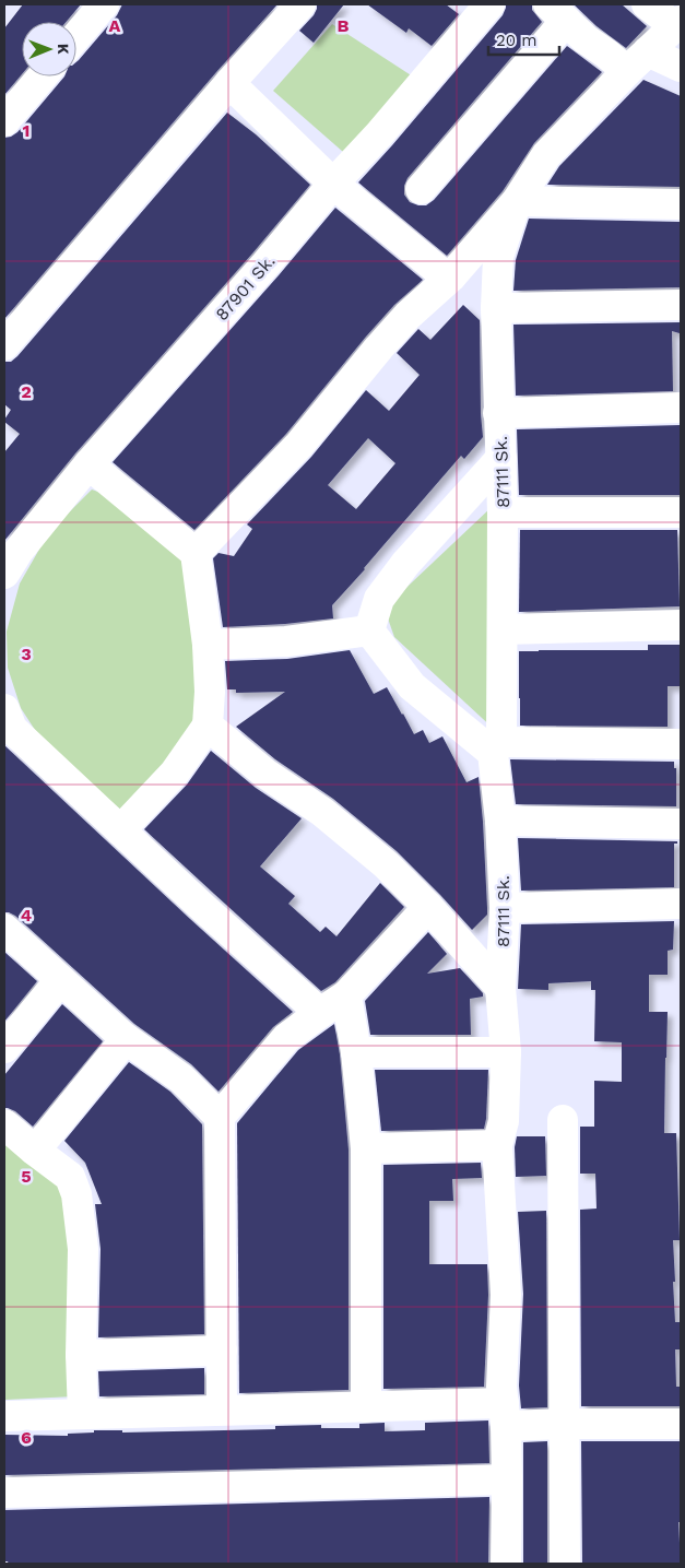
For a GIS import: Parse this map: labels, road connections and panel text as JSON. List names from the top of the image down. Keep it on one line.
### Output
{"streets":{"street":["87901 Sk.","87111 Sk."]},"scale_bar":"20 m","north":"right","grid":{"columns":["A","B"],"rows":["1","2","3","4","5","6"]}}
